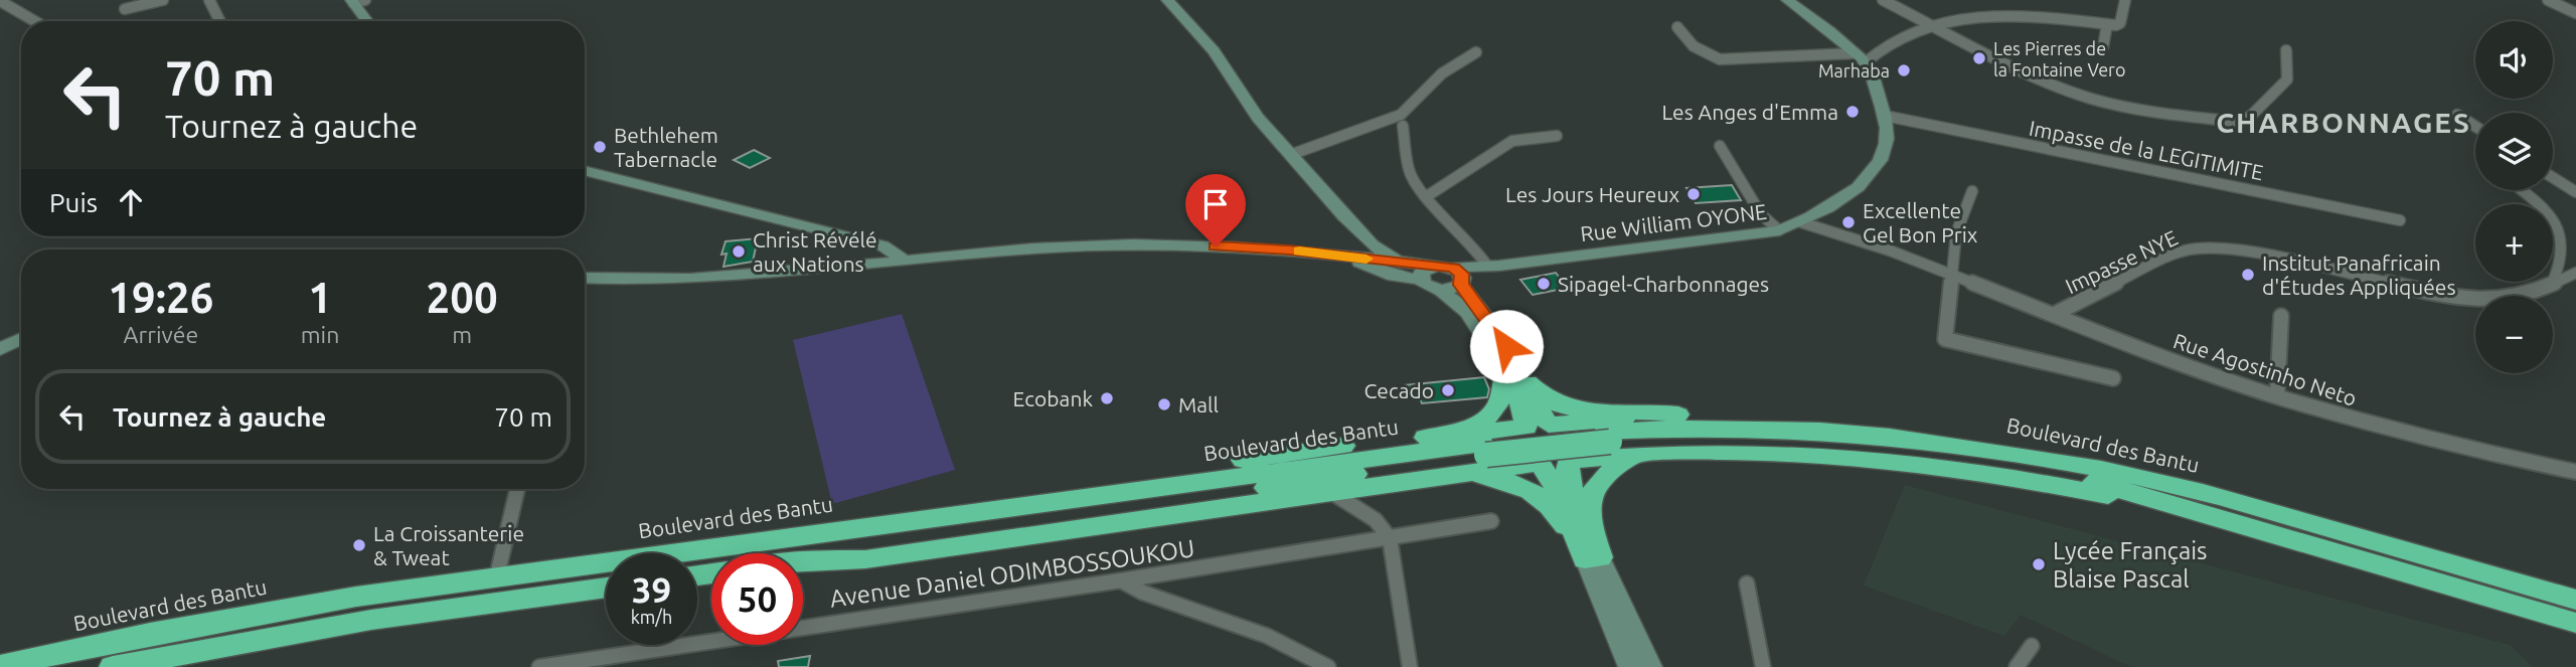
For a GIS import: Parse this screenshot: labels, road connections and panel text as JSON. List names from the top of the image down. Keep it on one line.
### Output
{"streets":{"highway":["Boulevard des Bantu"],"street":["Impasse de la LEGITIMITE","Rue William OYONE","Impasse NYE","Rue Agostinho Neto","Avenue Daniel ODIMBOSSOUKOU"]},"crossings":[["Impasse de la LEGITIMITE","Rue William OYONE"],["Rue William OYONE","Rue Agostinho Neto"],["Impasse NYE","Rue Agostinho Neto"]],"districts":["CHARBONNAGES"],"places":["Les Pierres de la Fontaine Vero","Marhaba","Les Anges d'Emma","Bethlehem Tabernacle","Les Jours Heureux","Excellente Gel Bon Prix","Christ Révélé aux Nations","Institut Panafricain d'Études Appliquées","Sipagel-Charbonnages","Cecado","Ecobank","Mall","La Croissanterie & Tweat","Lycée Français Blaise Pascal"],"page":{"map_buttons":["+","−"],"turn":["70 m","Tournez à gauche"],"then":"Puis","eta":["19:26","Arrivée","1","min","200","m"],"list":[{"name":"Tournez à gauche","value":"70 m"}],"speed":"39 km/h","limit":"50"}}
